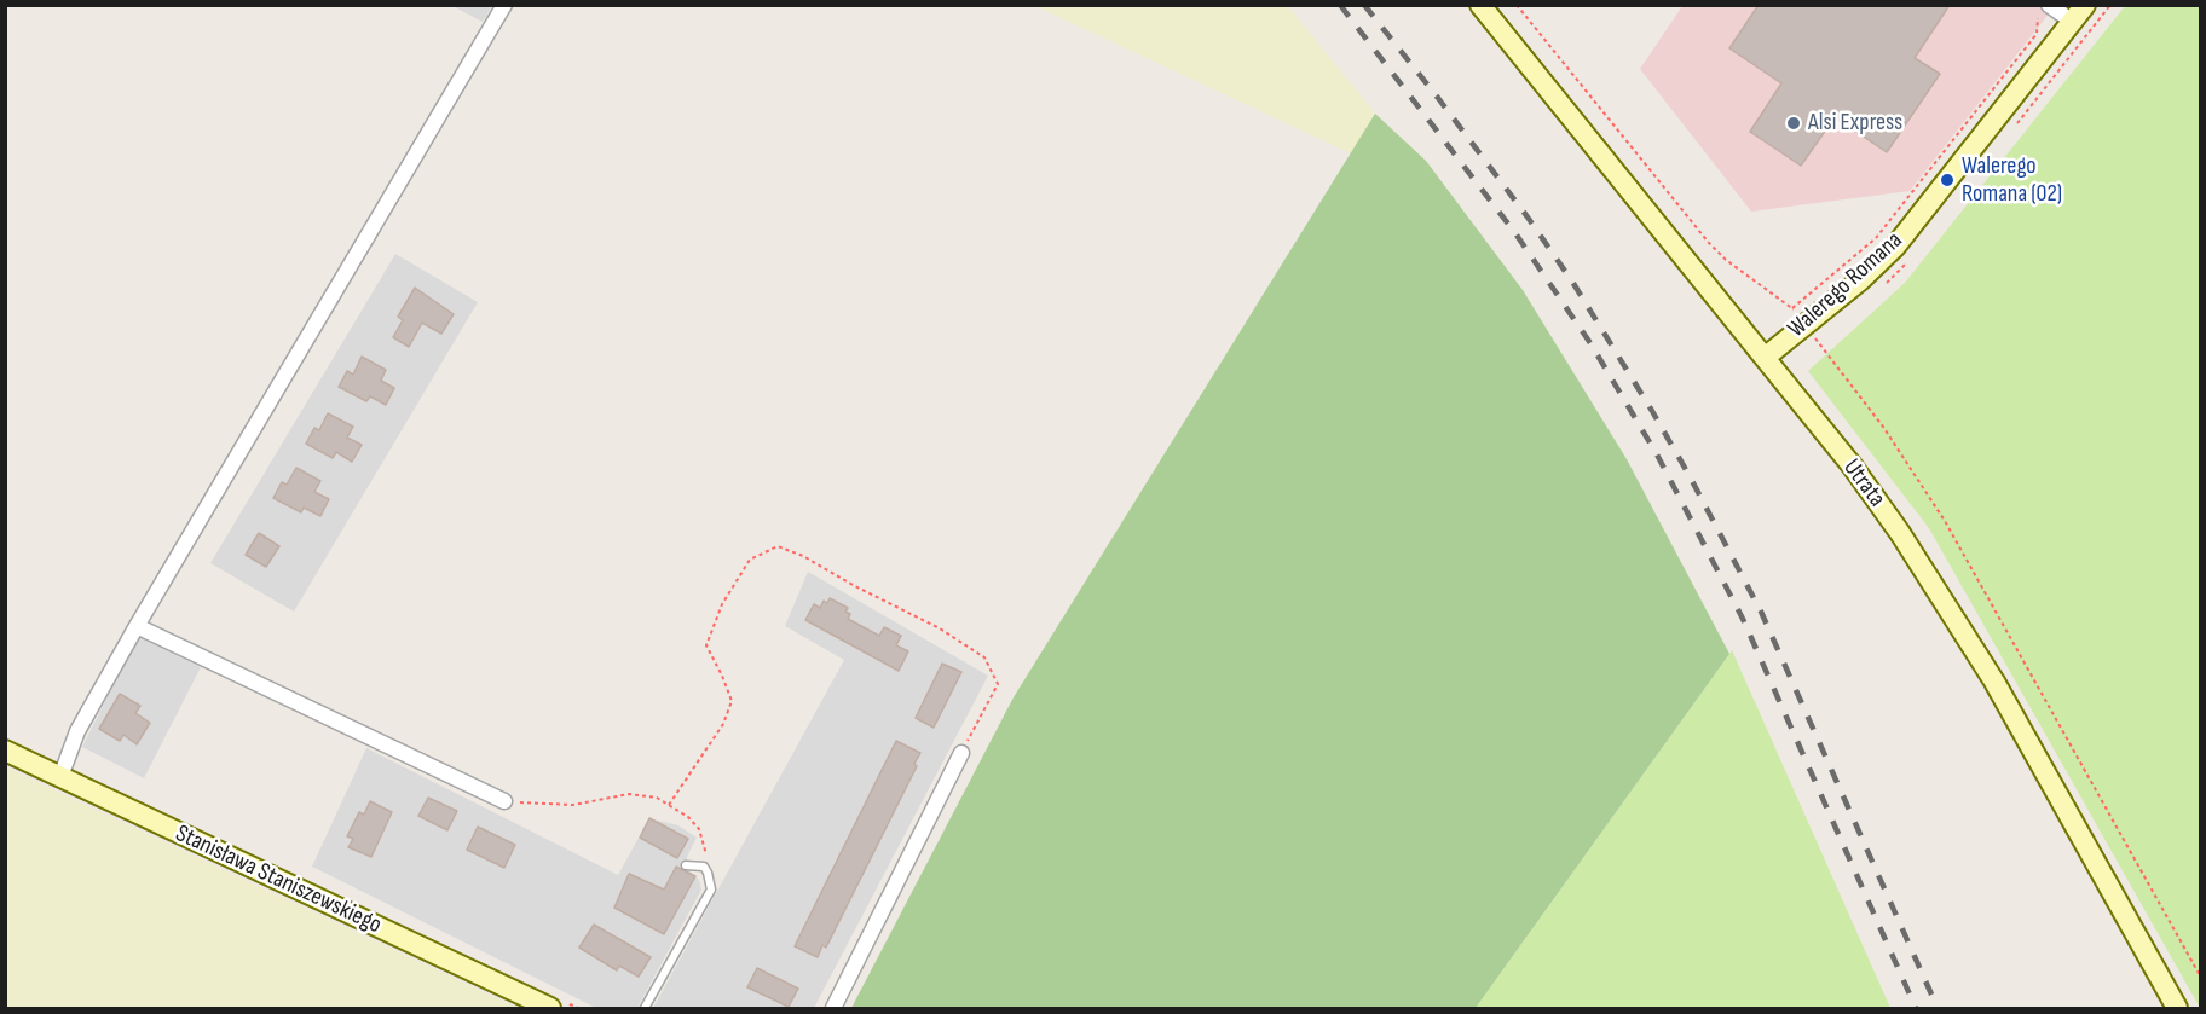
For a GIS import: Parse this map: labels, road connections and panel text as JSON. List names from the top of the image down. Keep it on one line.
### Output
{"streets":{"main road":["Walerego Romana","Utrata","Stanisława Staniszewskiego"]},"crossings":[["Walerego Romana","Utrata"]],"places":["Alsi Express","Walerego Romana (02)"]}
